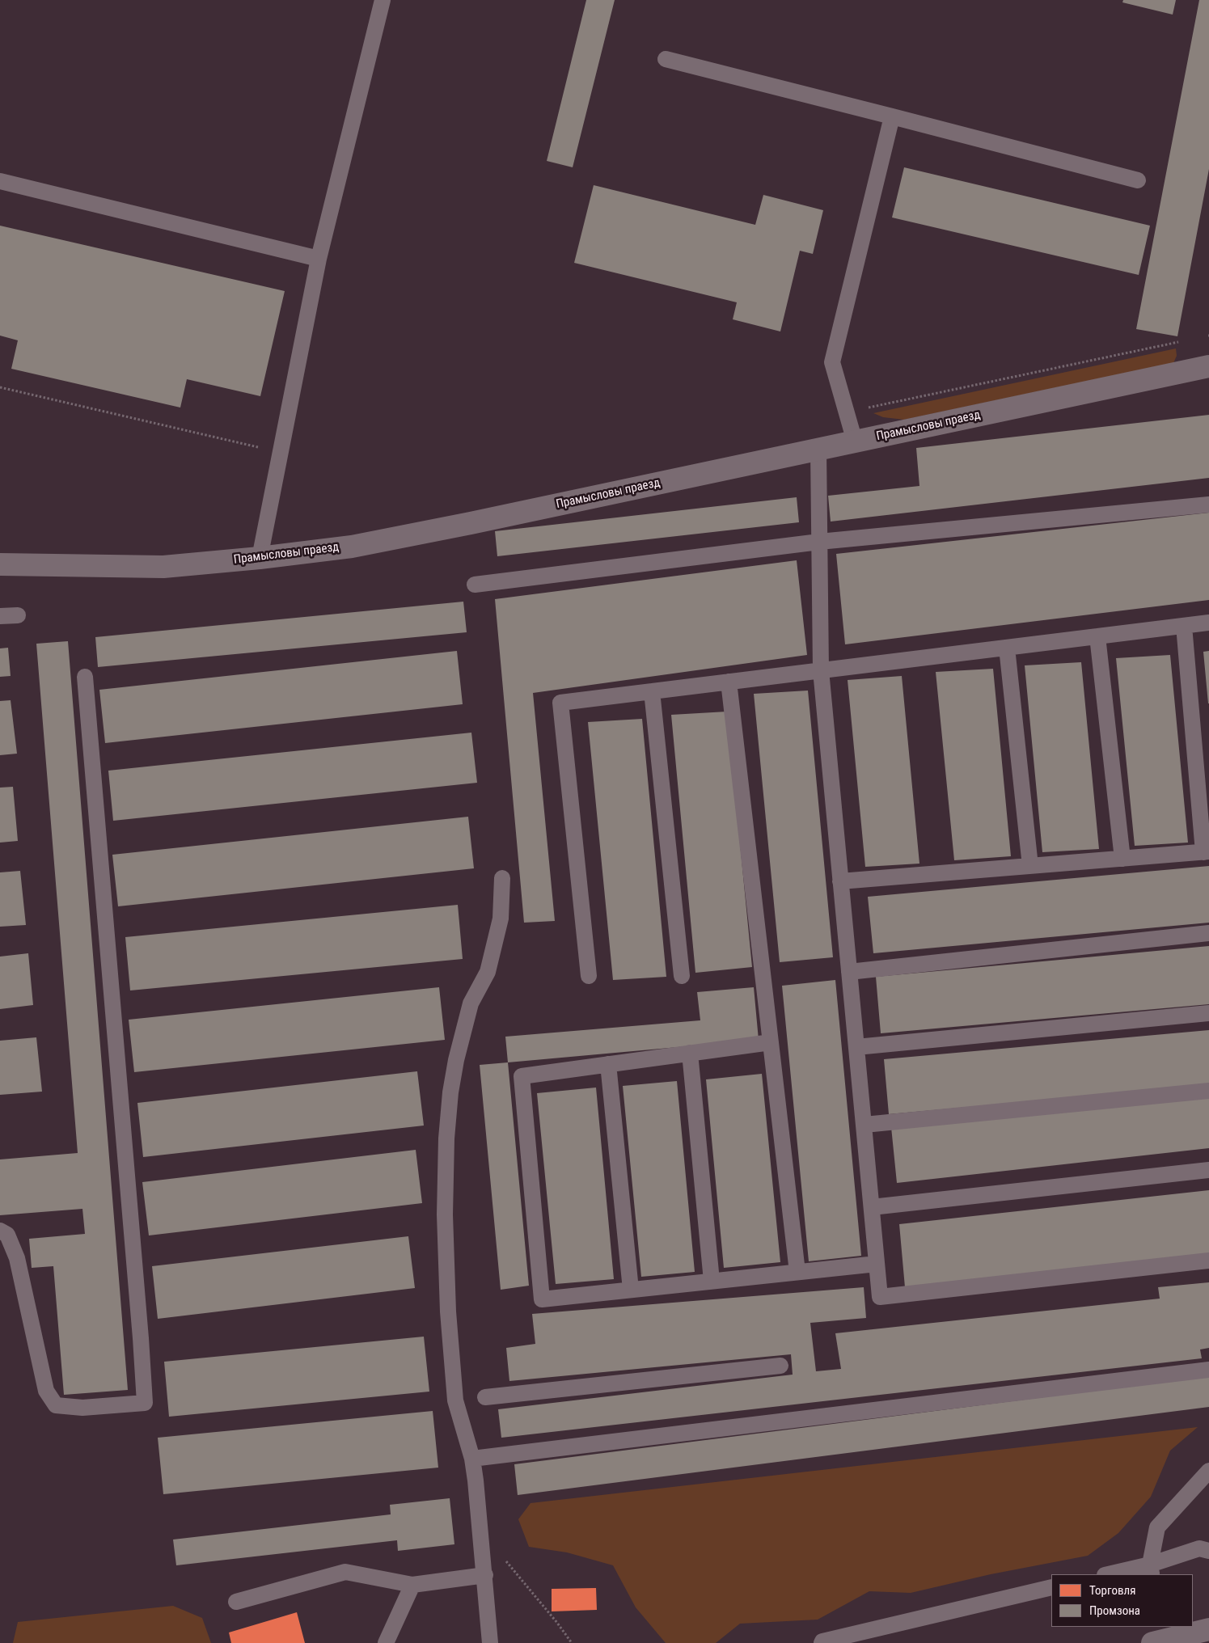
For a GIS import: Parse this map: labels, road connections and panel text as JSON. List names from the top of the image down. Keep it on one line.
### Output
{"streets":{"street":["Прамысловы праезд"]},"legend":["Торговля","Промзона"]}
